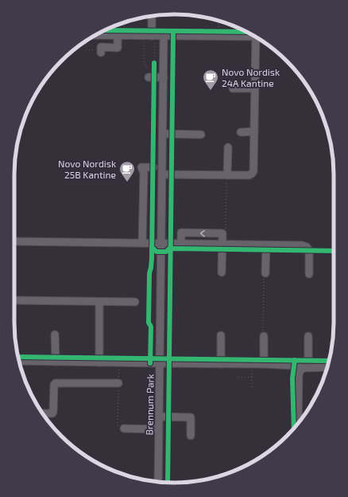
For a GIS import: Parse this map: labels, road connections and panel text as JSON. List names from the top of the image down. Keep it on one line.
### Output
{"streets":{"street":["Brennum Park"]},"places":{"cafe":["Novo Nordisk 24A Kantine","Novo Nordisk 25B Kantine"]}}
